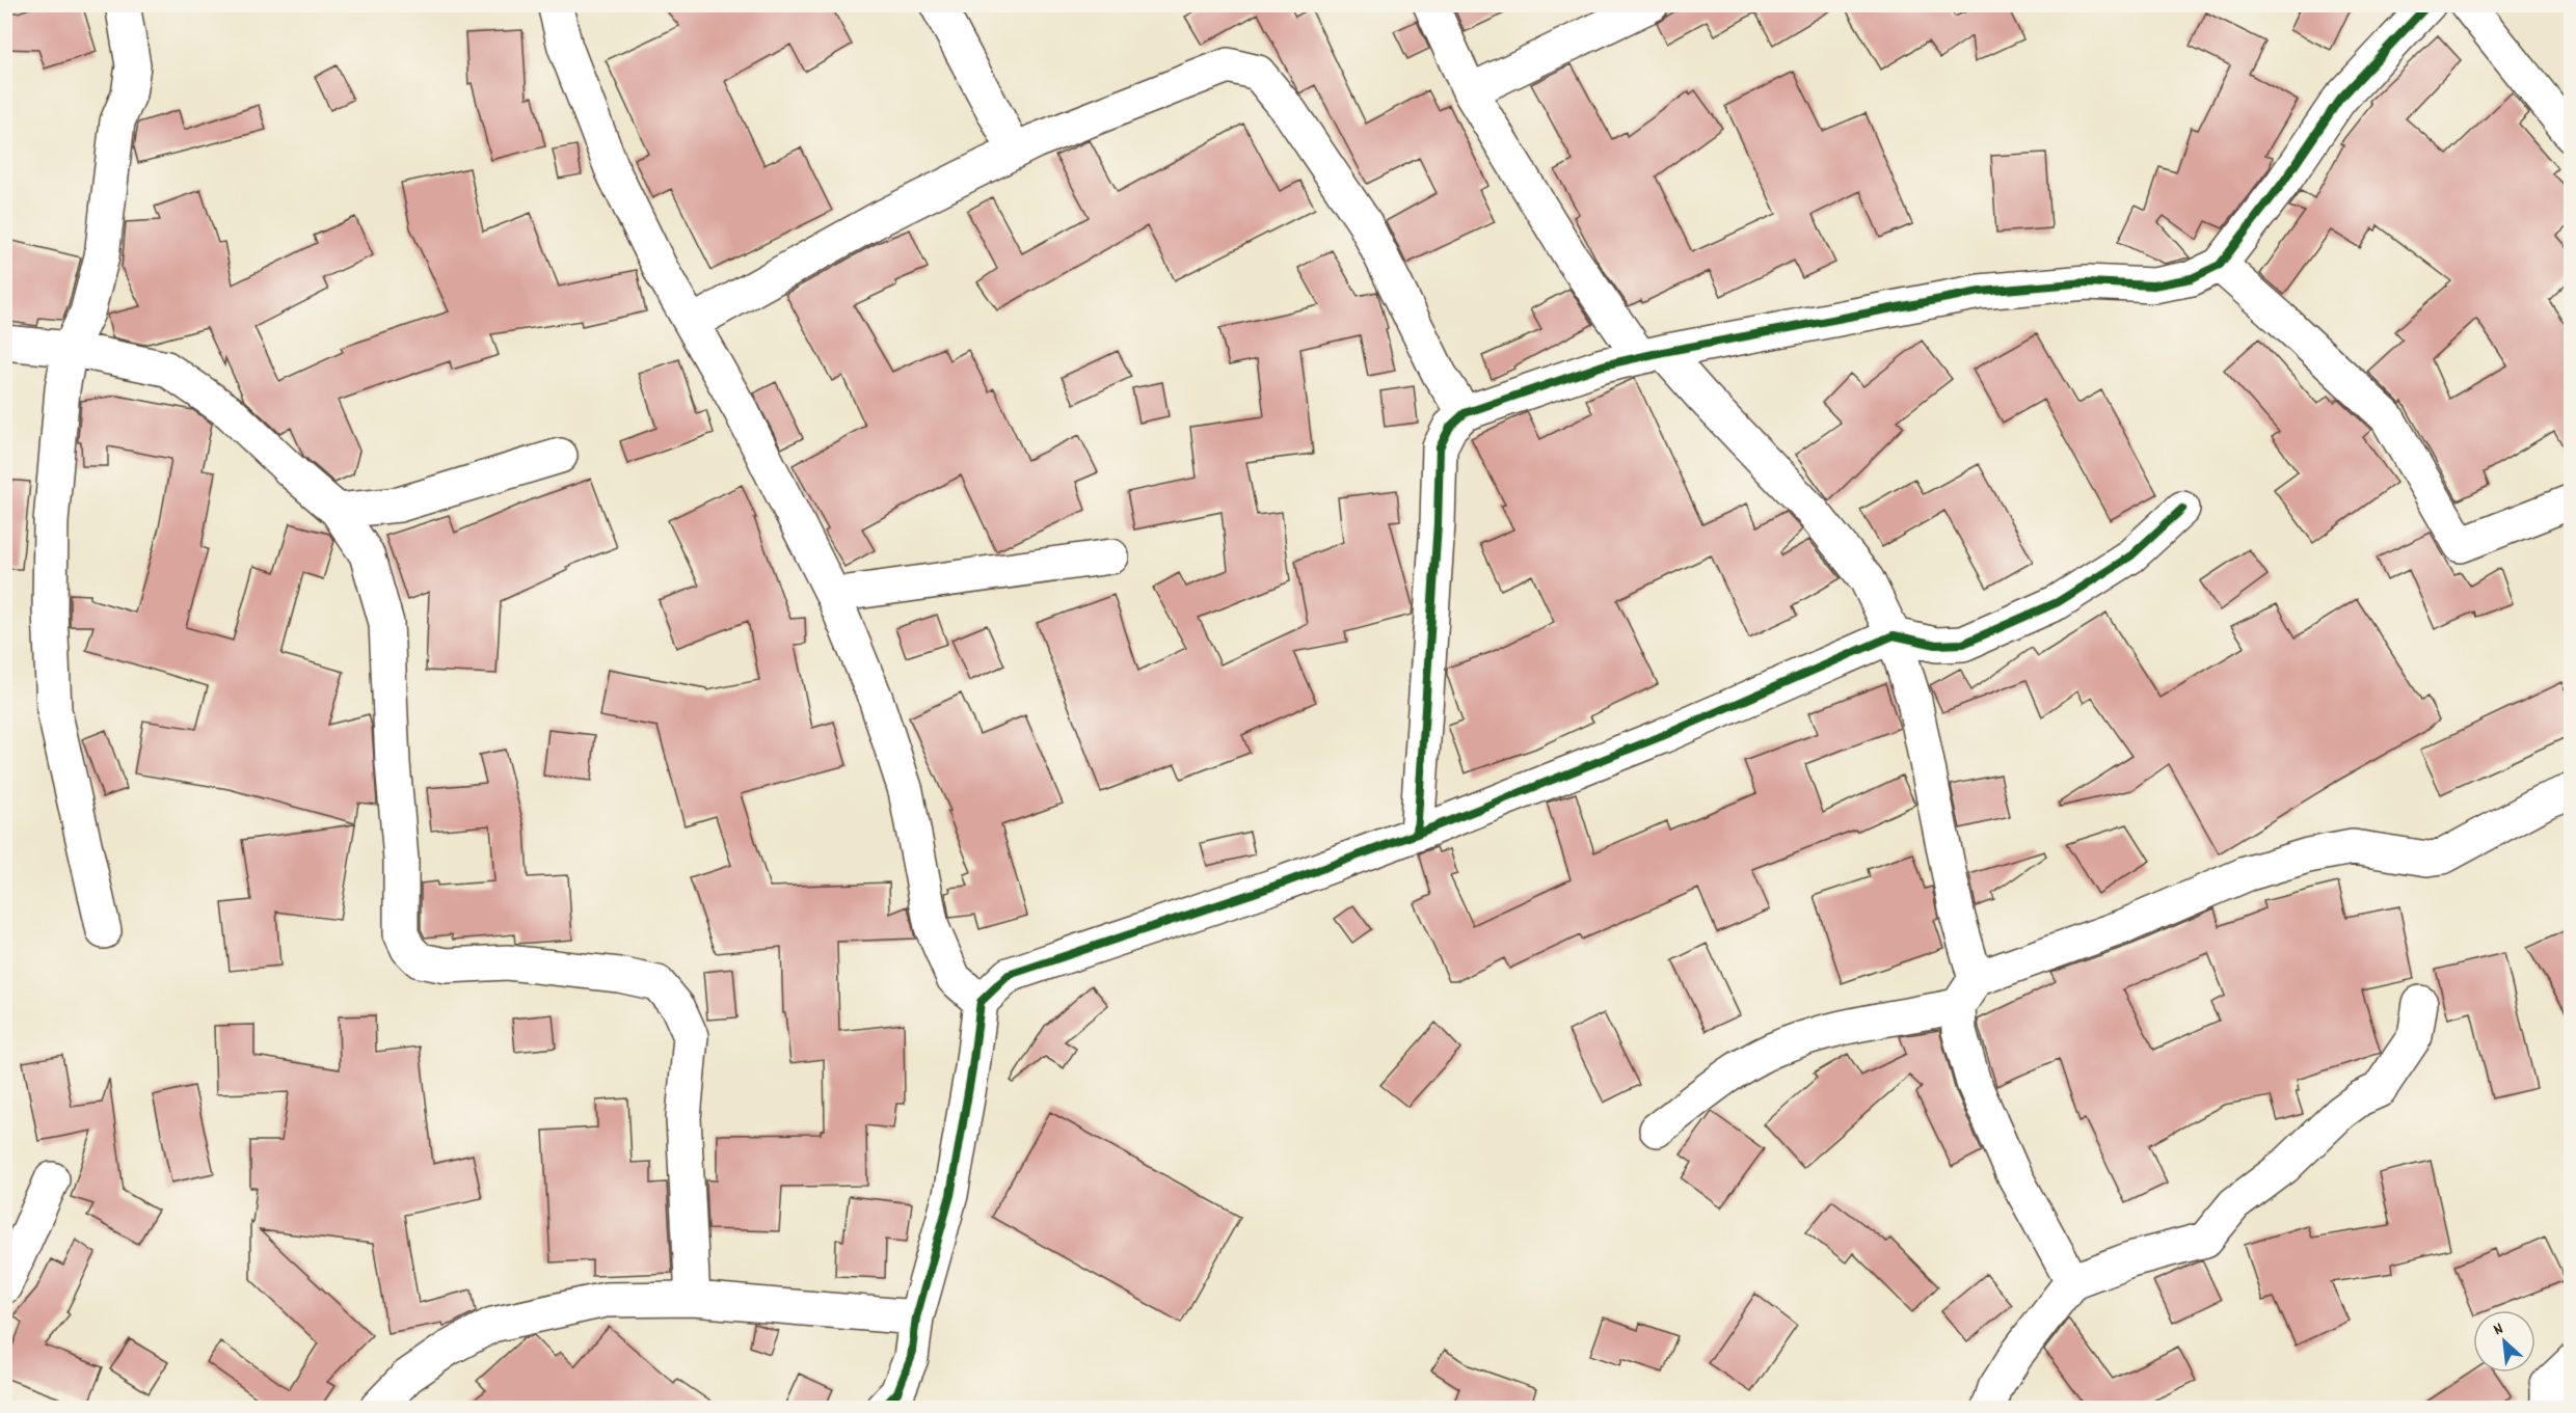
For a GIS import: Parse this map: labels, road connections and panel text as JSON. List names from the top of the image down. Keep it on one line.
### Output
{"north":"top left"}
